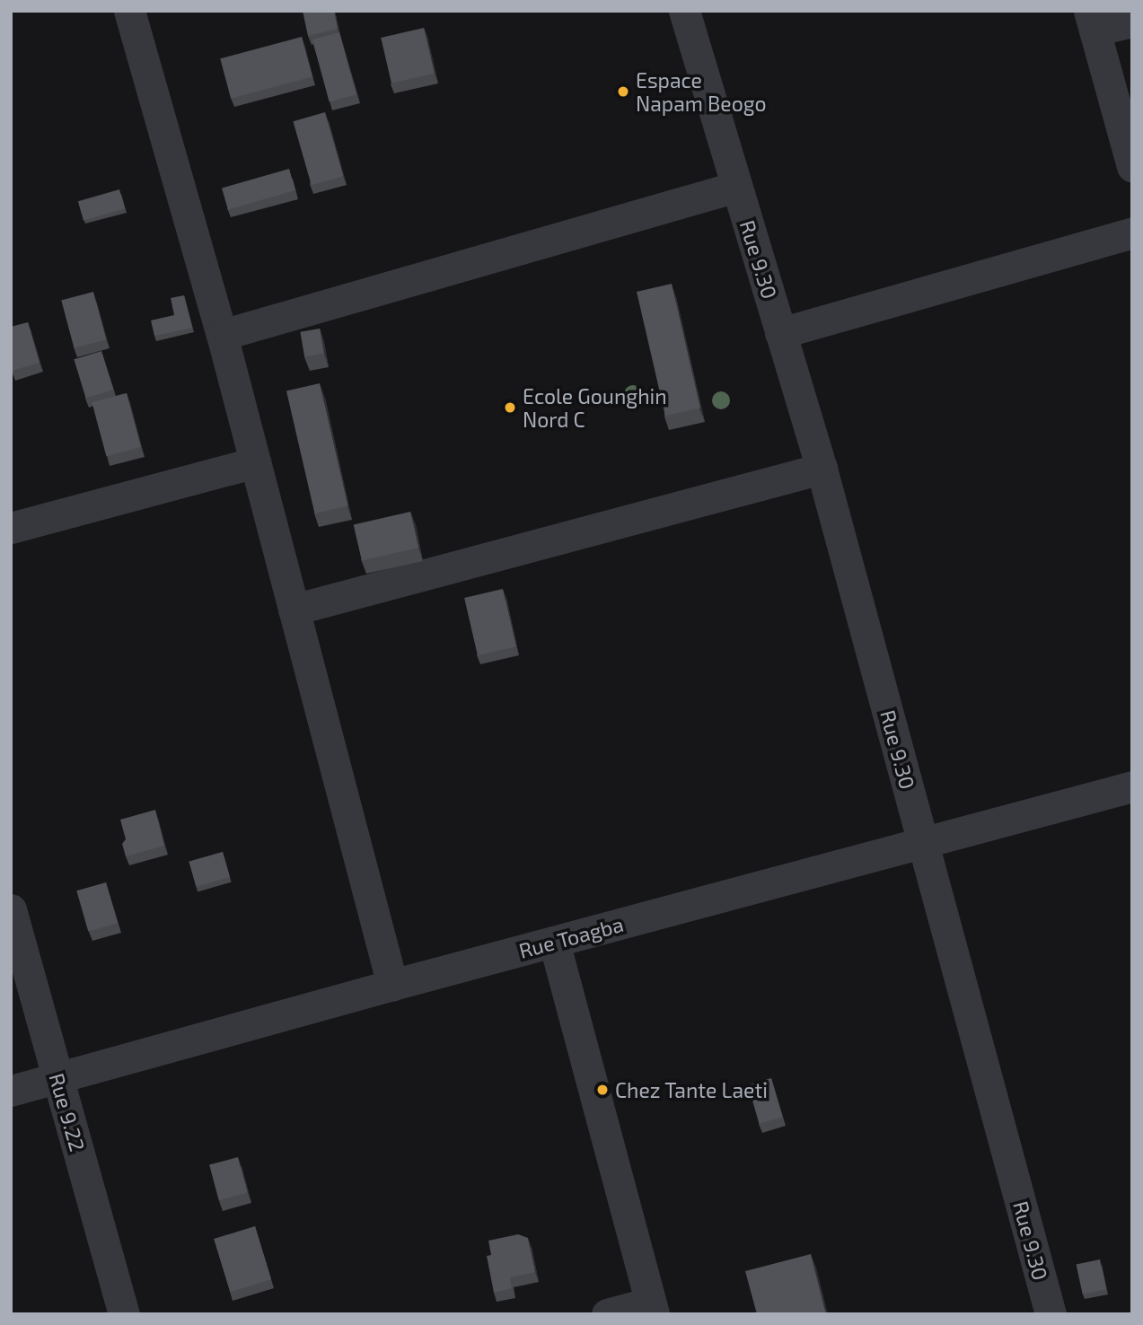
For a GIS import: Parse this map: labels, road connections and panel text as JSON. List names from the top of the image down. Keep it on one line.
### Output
{"streets":{"street":["Rue 9.30","Rue Toagba","Rue 9.22"]},"crossings":[["Rue 9.30","Rue Toagba"],["Rue Toagba","Rue 9.22"]],"places":["Espace Napam Beogo","Ecole Gounghin Nord C","Chez Tante Laeti"]}
